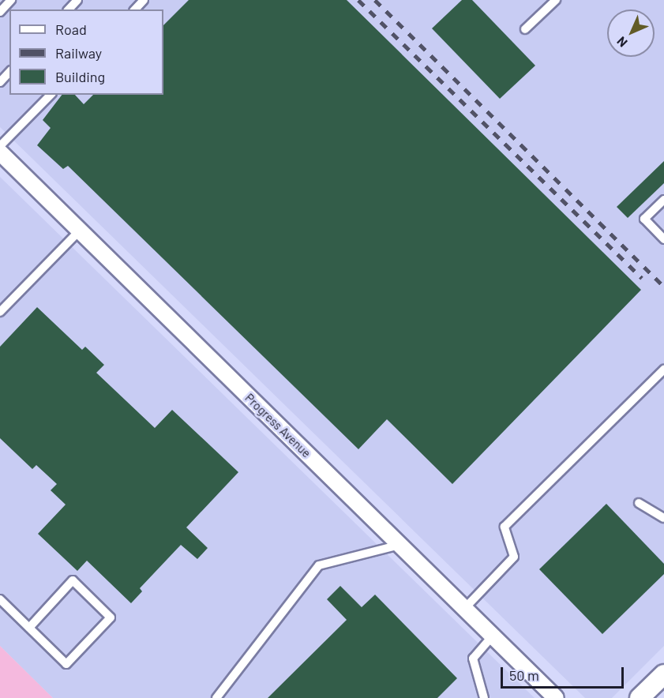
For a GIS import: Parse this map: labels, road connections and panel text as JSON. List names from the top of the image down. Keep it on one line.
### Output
{"streets":{"street":["Progress Avenue"]},"legend":["Road","Railway","Building"],"scale_bar":"50 m","north":"bottom left"}
